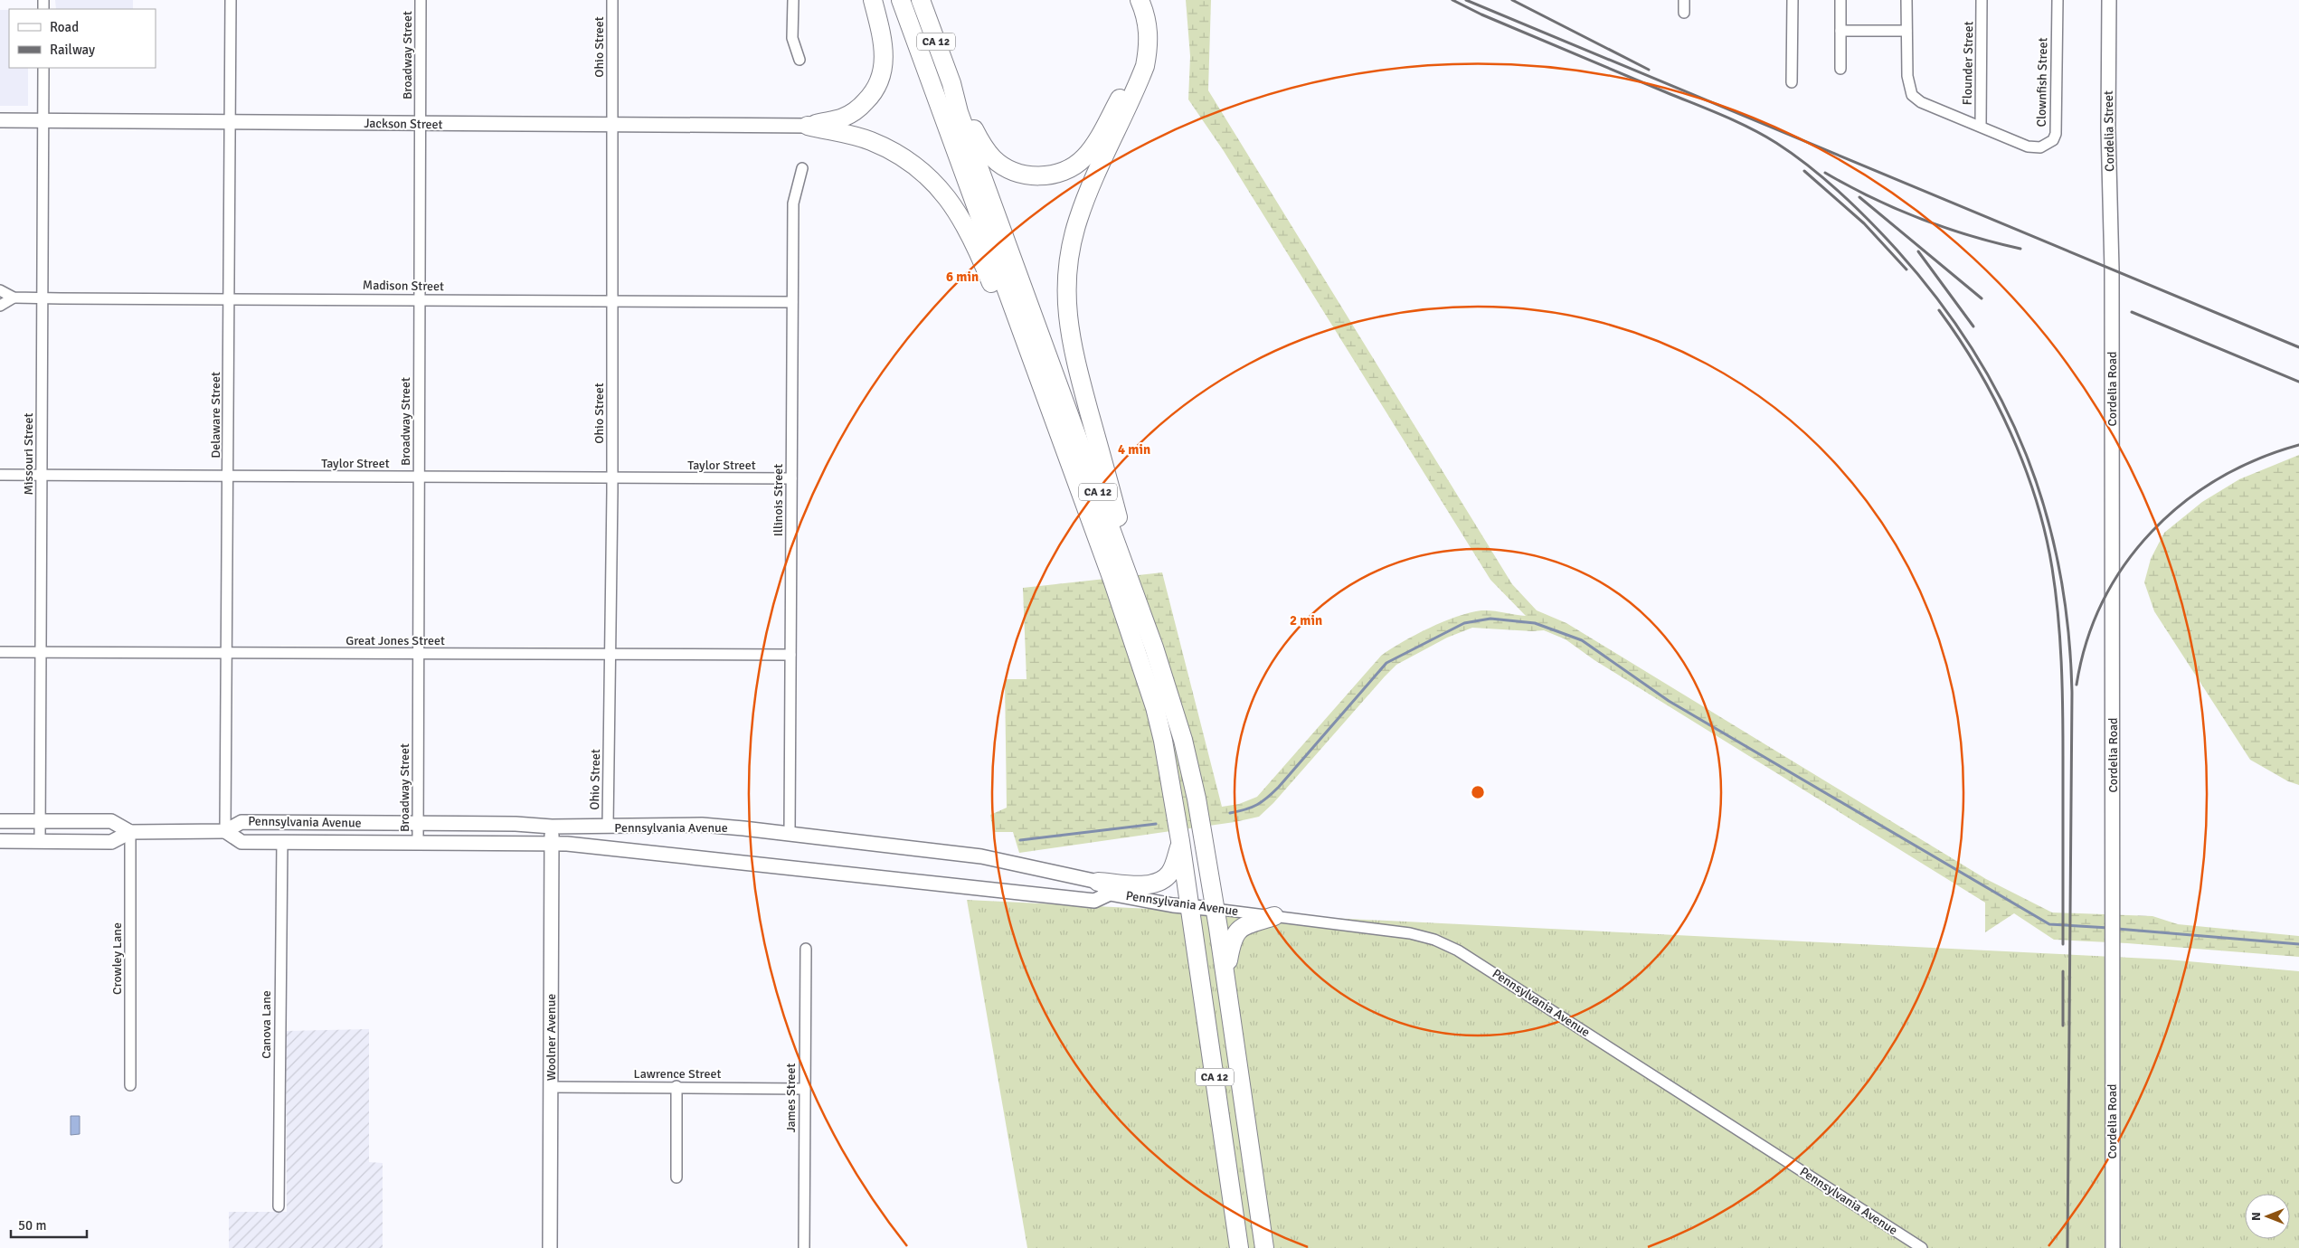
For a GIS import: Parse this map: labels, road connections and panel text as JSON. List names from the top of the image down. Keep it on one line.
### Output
{"streets":{"highway":["CA 12"],"main road":["Jackson Street","Cordelia Street","Cordelia Road","Pennsylvania Avenue","Woolner Avenue"],"street":["Ohio Street","Broadway Street","Flounder Street","Clownfish Street","Madison Street","Delaware Street","Missouri Street","Taylor Street","Illinois Street","Great Jones Street","Crowley Lane","Canova Lane","Lawrence Street","James Street"]},"crossings":[["CA 12","Pennsylvania Avenue"],["Ohio Street","Jackson Street"],["Ohio Street","Madison Street"],["Ohio Street","Taylor Street"],["Ohio Street","Great Jones Street"],["Ohio Street","Pennsylvania Avenue"],["Broadway Street","Jackson Street"],["Broadway Street","Madison Street"],["Broadway Street","Taylor Street"],["Broadway Street","Great Jones Street"],["Broadway Street","Pennsylvania Avenue"],["Flounder Street","Clownfish Street"],["Jackson Street","Delaware Street"],["Jackson Street","Missouri Street"],["Cordelia Street","Cordelia Road"],["Madison Street","Delaware Street"],["Madison Street","Missouri Street"],["Madison Street","Illinois Street"],["Delaware Street","Taylor Street"],["Delaware Street","Great Jones Street"],["Delaware Street","Pennsylvania Avenue"],["Missouri Street","Taylor Street"],["Missouri Street","Great Jones Street"],["Missouri Street","Pennsylvania Avenue"],["Taylor Street","Illinois Street"],["Illinois Street","Great Jones Street"],["Illinois Street","Pennsylvania Avenue"],["Pennsylvania Avenue","Crowley Lane"],["Pennsylvania Avenue","Canova Lane"],["Pennsylvania Avenue","Woolner Avenue"],["Woolner Avenue","Lawrence Street"],["Lawrence Street","James Street"]],"legend":["Road","Railway"],"scale_bar":"50 m","north":"left","rings":["6 min","4 min","2 min"]}
